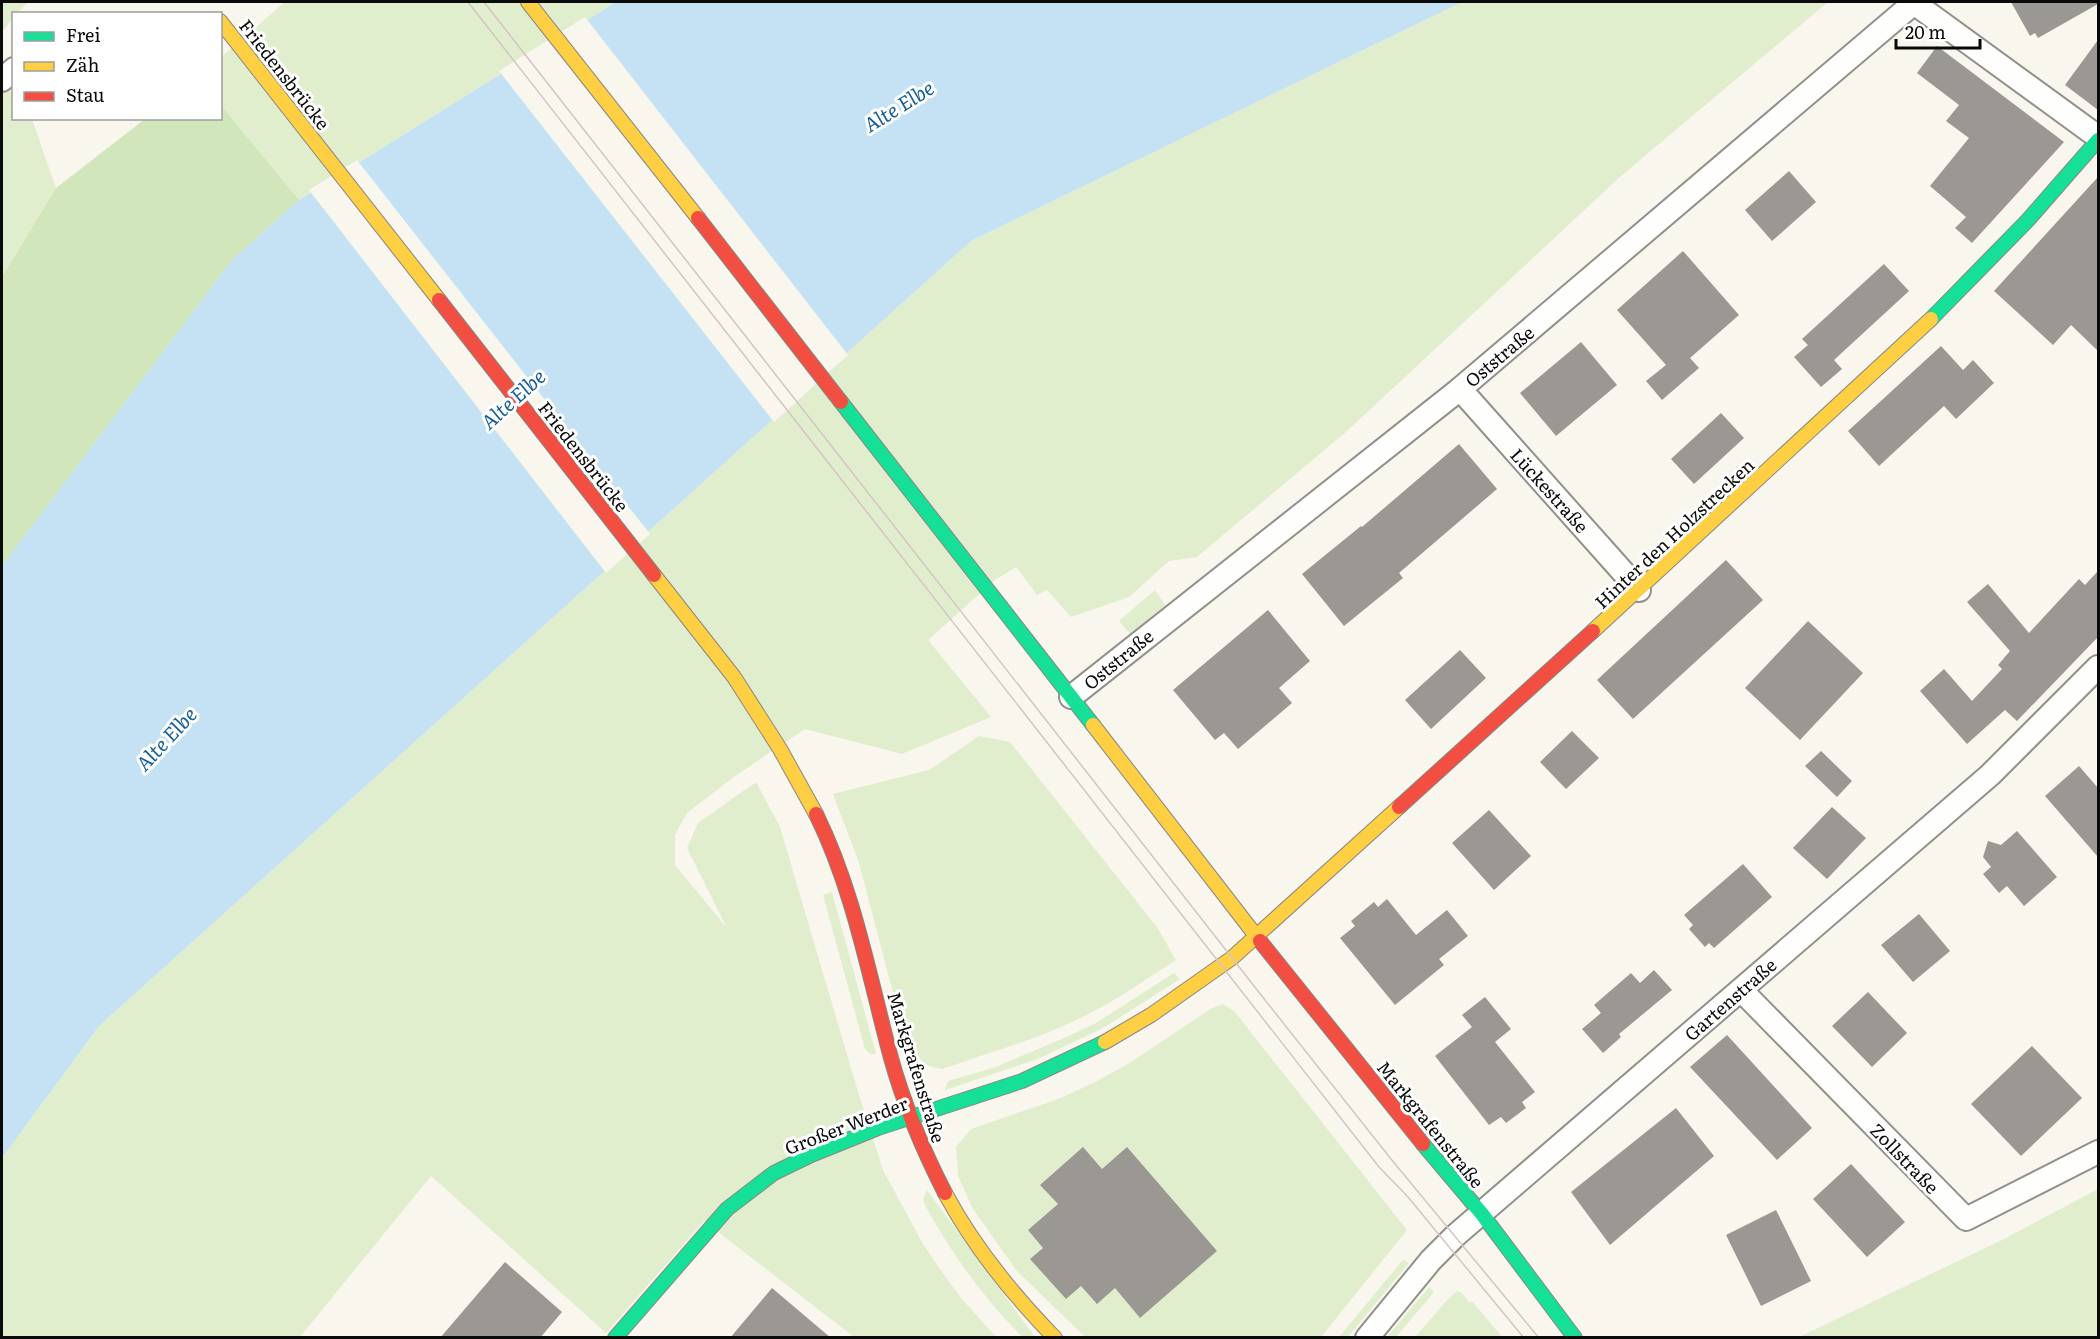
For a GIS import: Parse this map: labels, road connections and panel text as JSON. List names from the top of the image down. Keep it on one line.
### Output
{"streets":{"main road":["Friedensbrücke","Hinter den Holzstrecken","Markgrafenstraße","Großer Werder"],"street":["Oststraße","Lückestraße","Gartenstraße","Zollstraße"]},"crossings":[["Friedensbrücke","Markgrafenstraße"],["Oststraße","Lückestraße"],["Oststraße","Markgrafenstraße"],["Lückestraße","Hinter den Holzstrecken"],["Hinter den Holzstrecken","Markgrafenstraße"],["Hinter den Holzstrecken","Großer Werder"],["Gartenstraße","Markgrafenstraße"],["Gartenstraße","Zollstraße"],["Markgrafenstraße","Großer Werder"]],"water":["Alte Elbe"],"legend":["Frei","Zäh","Stau"],"scale_bar":"20 m"}
